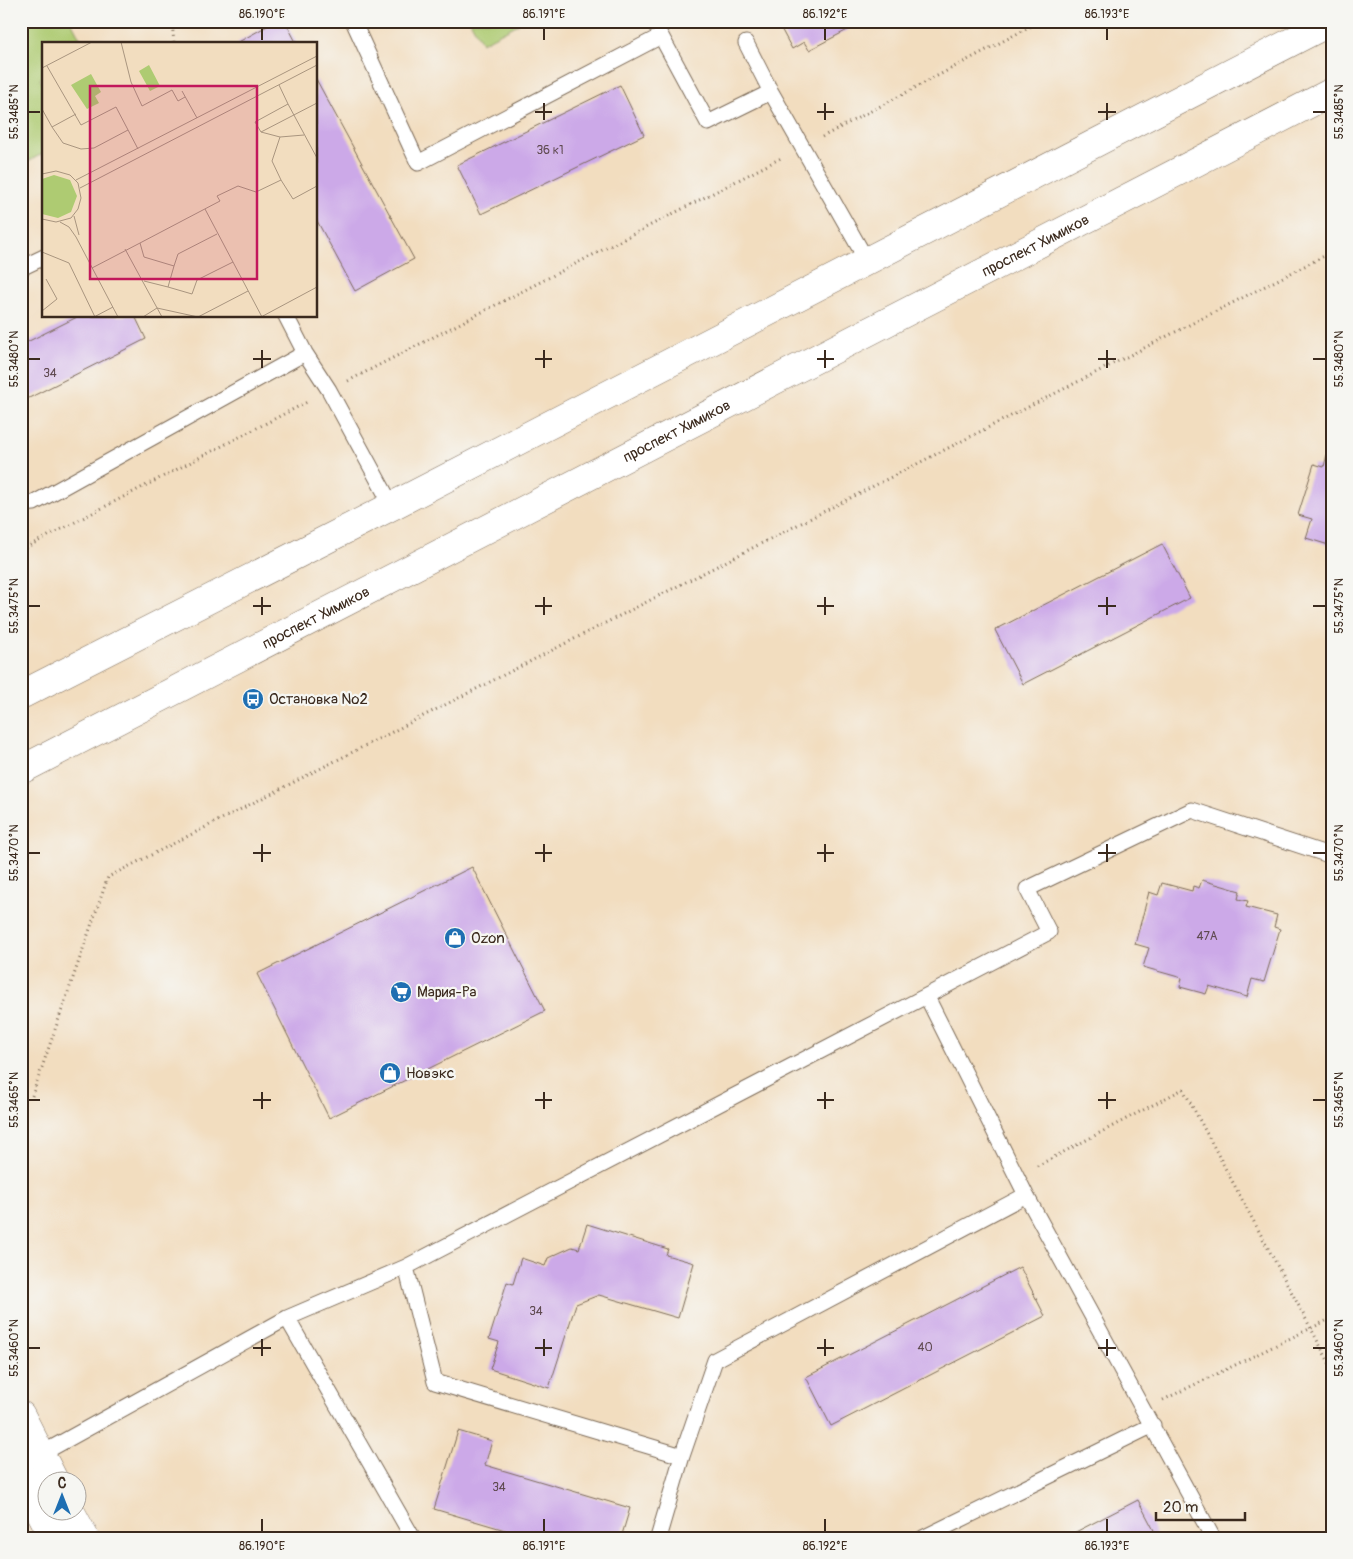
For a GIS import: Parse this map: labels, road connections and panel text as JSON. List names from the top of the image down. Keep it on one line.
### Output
{"streets":{"street":["проспект Химиков"]},"places":{"bus stop":["Остановка №2"],"shop":["Ozon","Новэкс"],"supermarket":["Мария-Ра"]},"house_numbers":["36 к1","34","47А","34","40","34"],"scale_bar":"20 m","north":"top","coordinates":["86.190°E","86.191°E","86.192°E","86.193°E","55.3485°N","55.3480°N","55.3475°N","55.3470°N","55.3465°N","55.3460°N"]}
